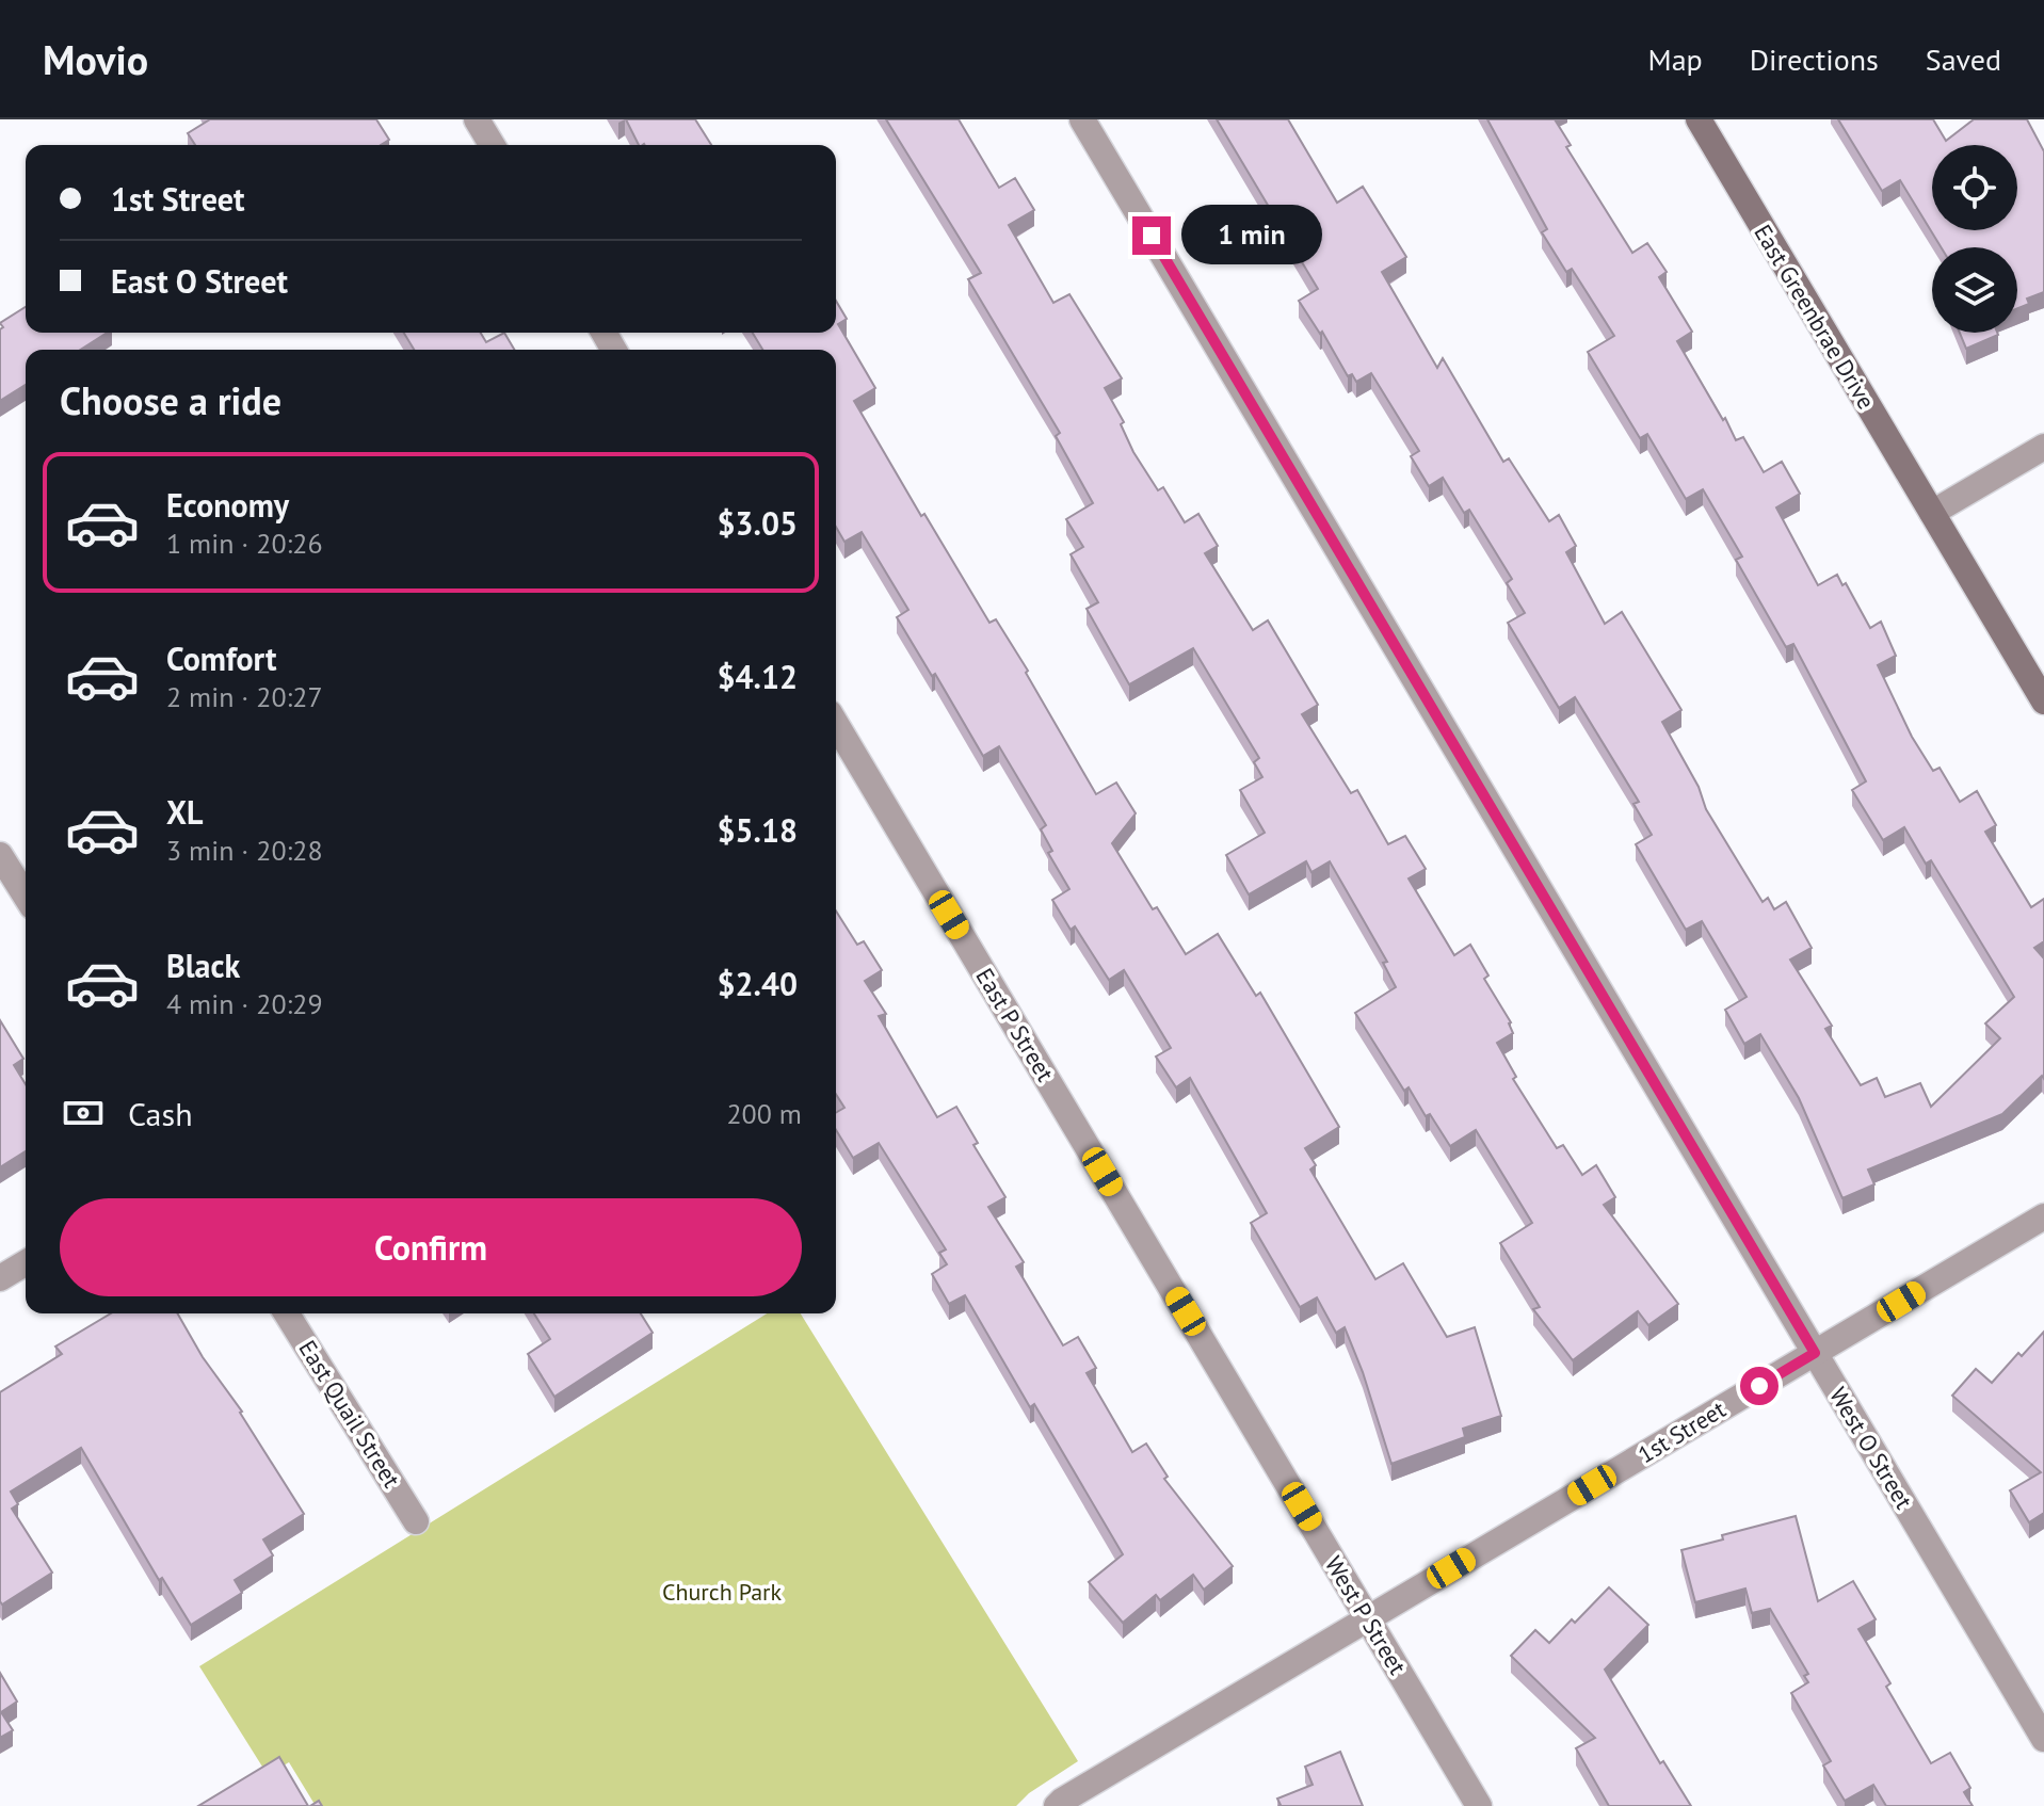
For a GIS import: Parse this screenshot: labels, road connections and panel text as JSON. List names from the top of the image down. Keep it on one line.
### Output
{"streets":{"street":["East Greenbrae Drive","East P Street","East Quail Street","1st Street","West O Street","West P Street"]},"crossings":[["East P Street","West P Street"],["1st Street","West O Street"],["1st Street","West P Street"]],"parks":["Church Park"],"page":{"header":"Movio","nav":["Map","Directions","Saved"],"banner":["1st Street","East O Street"],"bubble":"1 min","heading":"Choose a ride","list":[{"name":"Economy","note":"1 min · 20:26","value":"$3.05"},{"name":"Comfort","note":"2 min · 20:27","value":"$4.12"},{"name":"XL","note":"3 min · 20:28","value":"$5.18"},{"name":"Black","note":"4 min · 20:29","value":"$2.40"}],"pay":["Cash","200 m"],"buttons":"Confirm"}}
